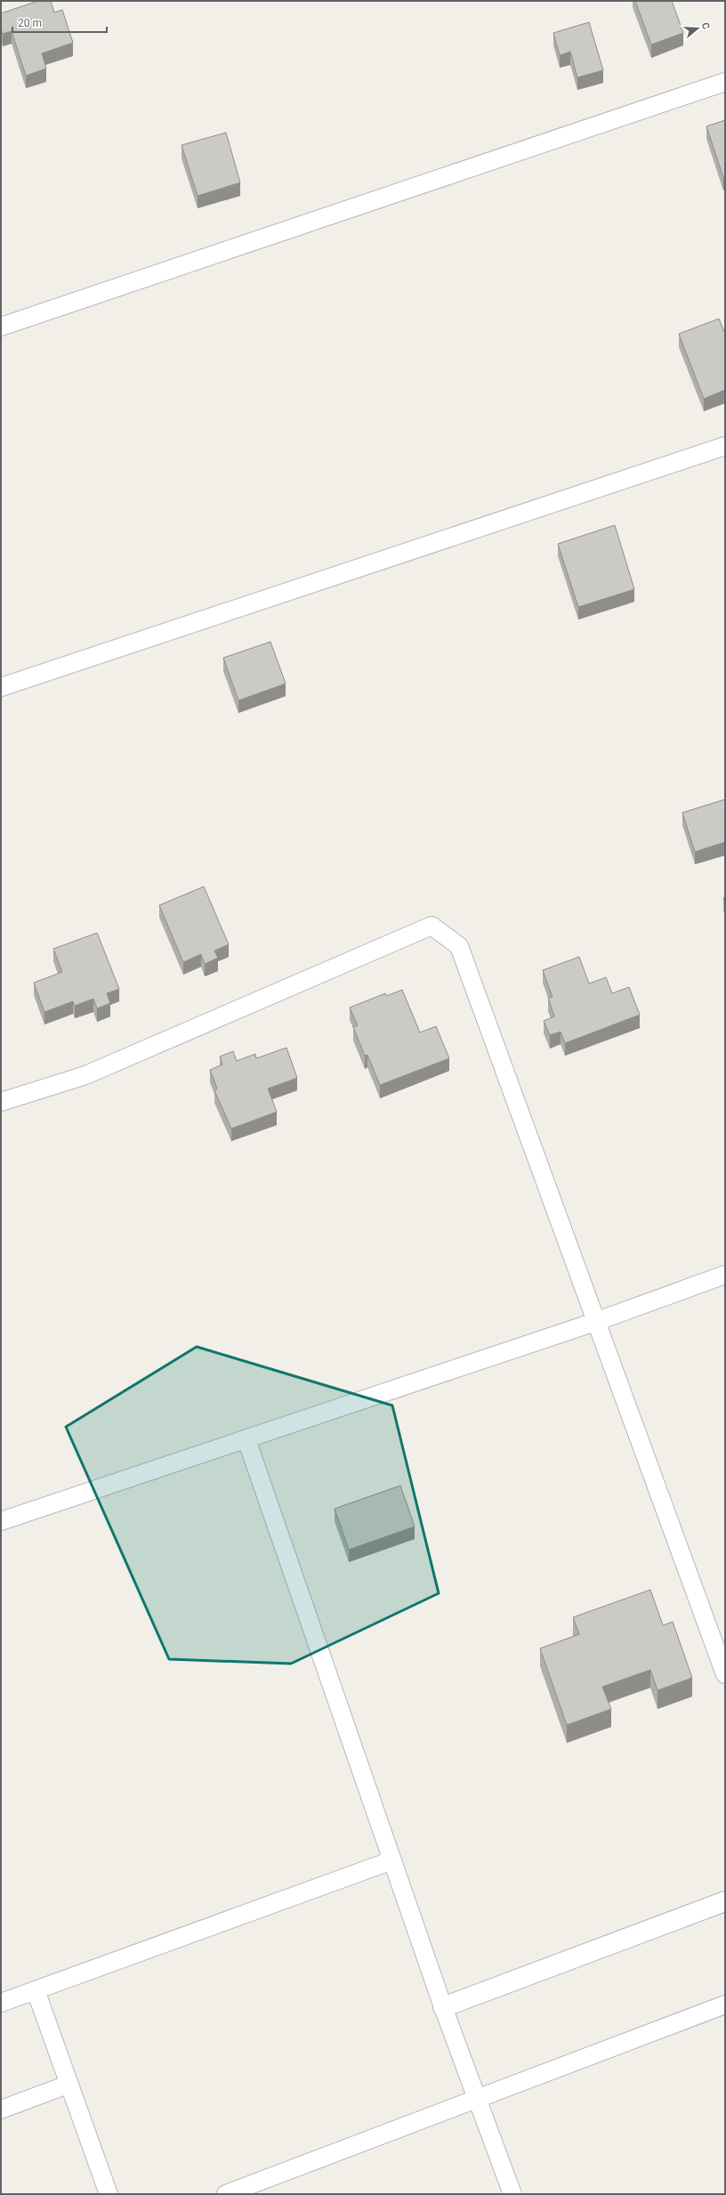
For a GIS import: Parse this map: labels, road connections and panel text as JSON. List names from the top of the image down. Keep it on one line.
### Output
{"scale_bar":"20 m","north":"right"}
